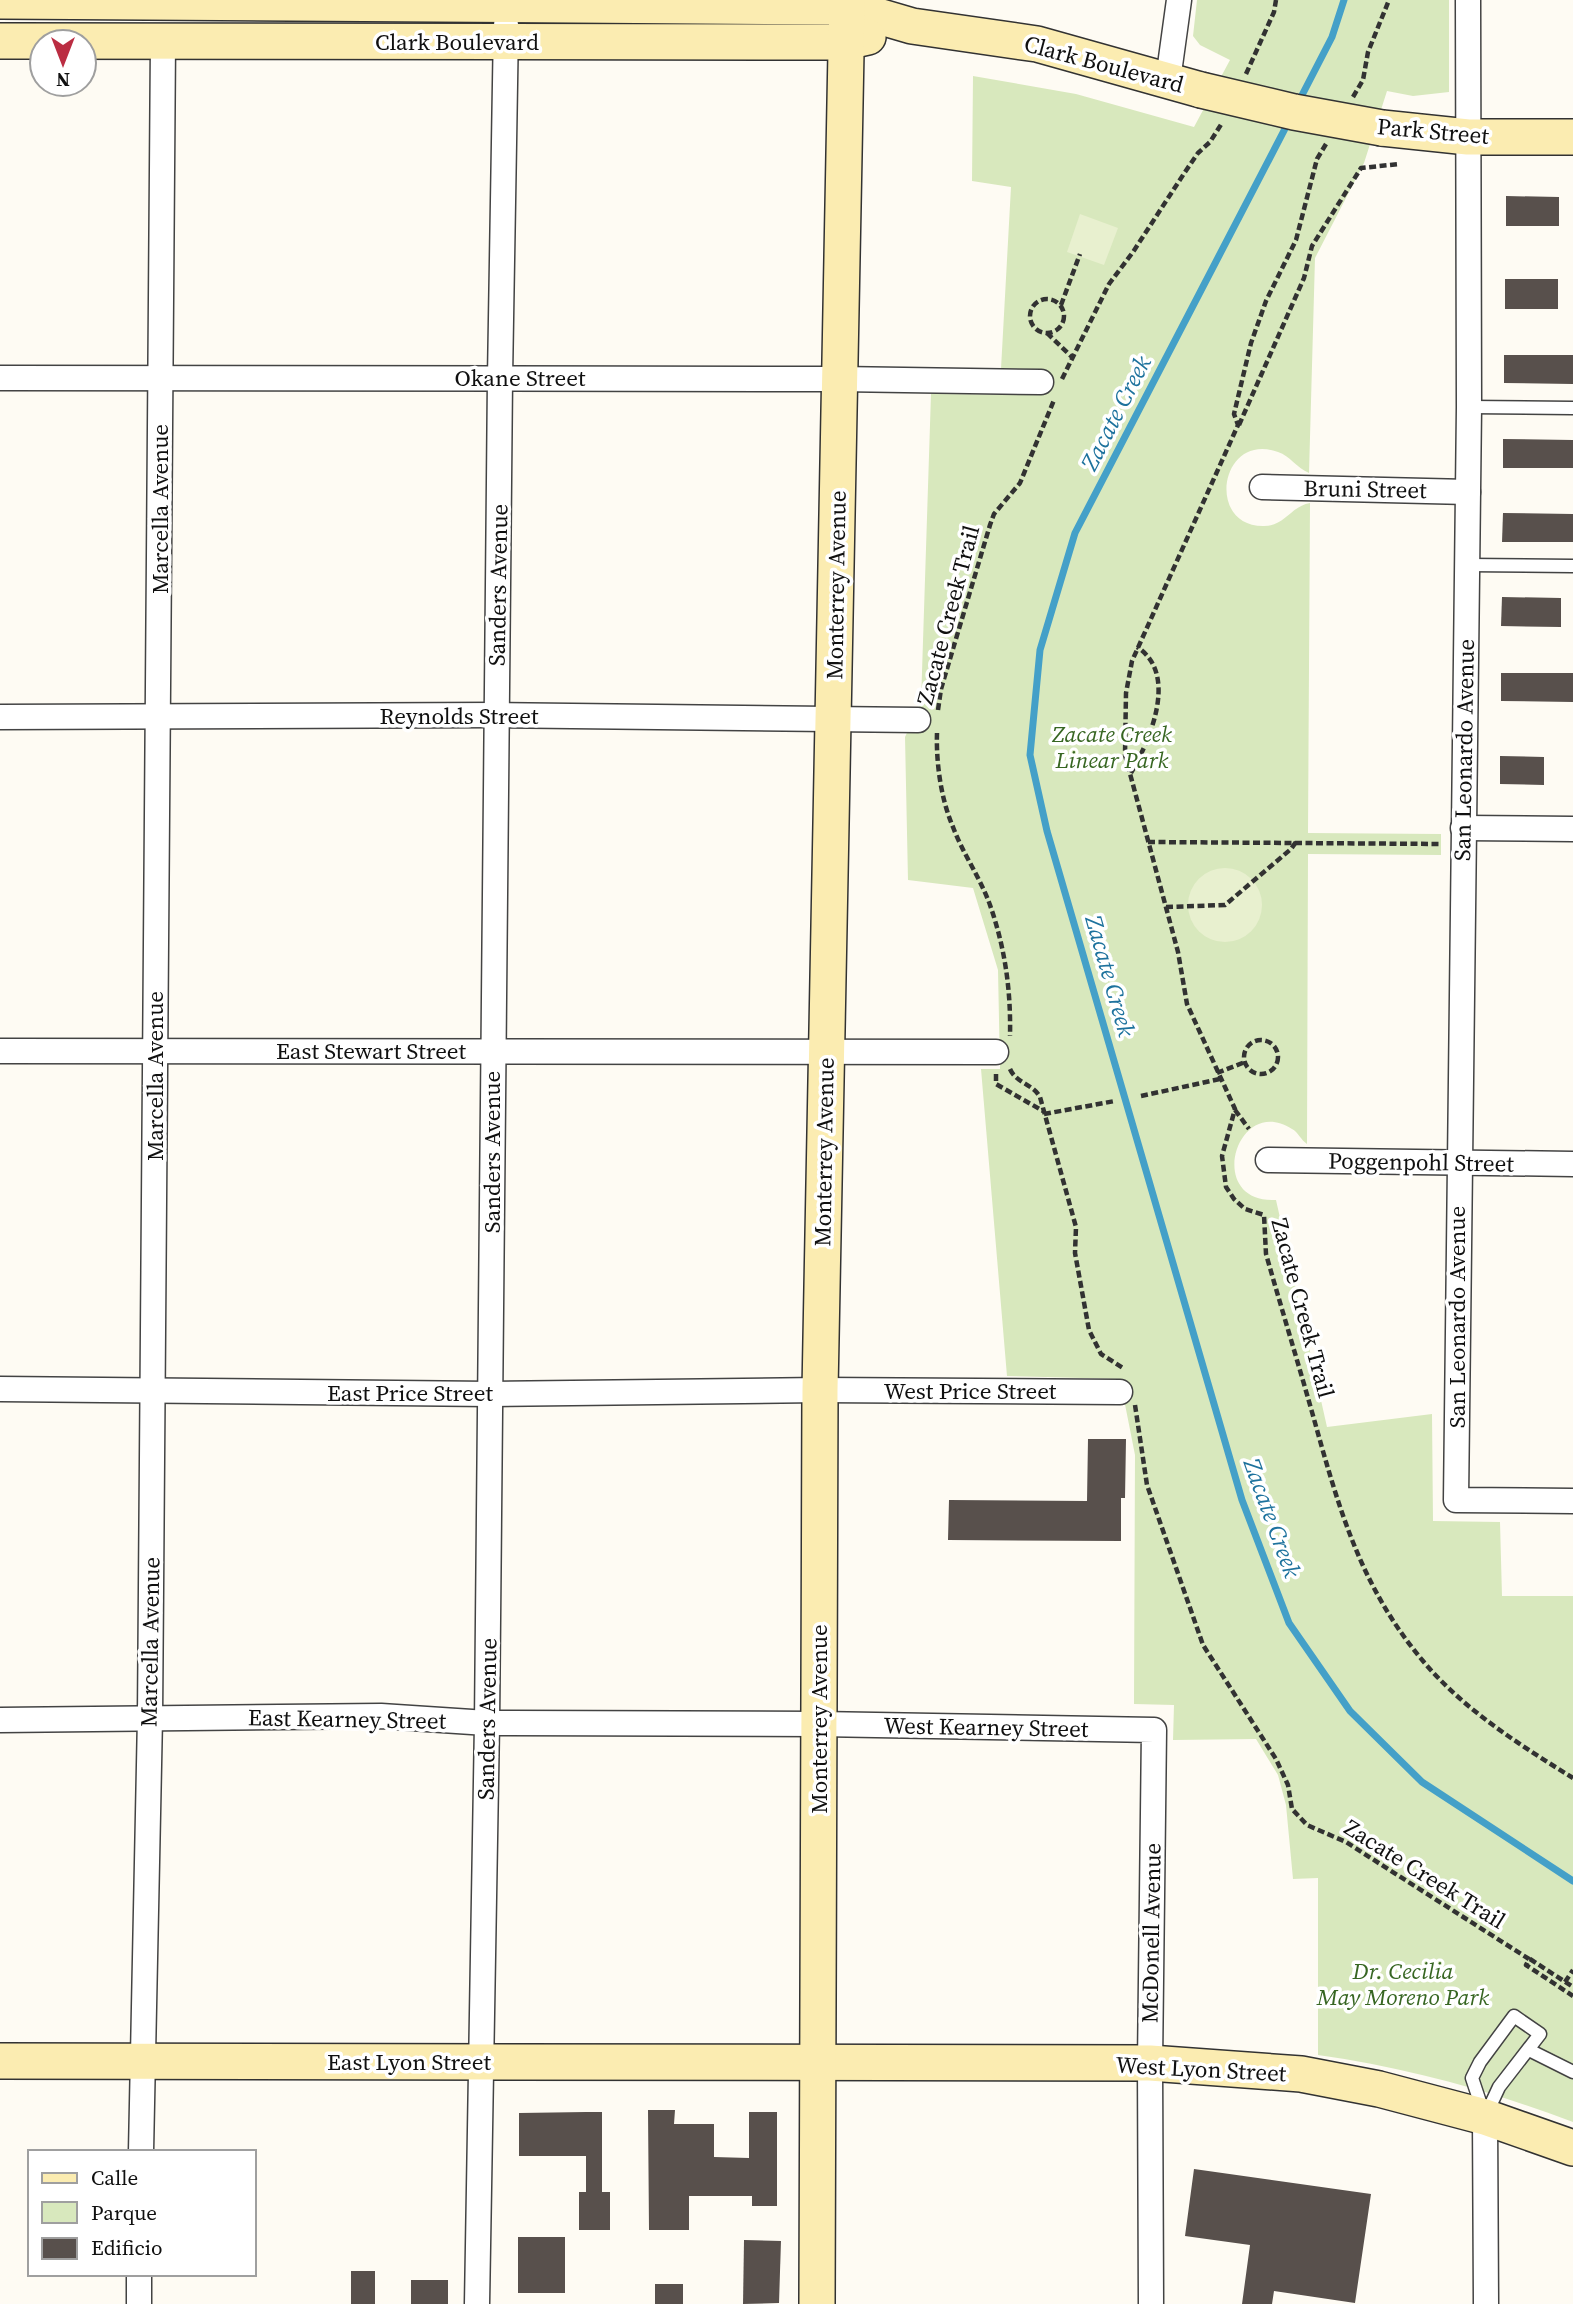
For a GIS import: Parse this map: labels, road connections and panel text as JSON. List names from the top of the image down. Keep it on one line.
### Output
{"streets":{"main road":["Clark Boulevard","Park Street","Marcella Avenue","Monterrey Avenue","East Lyon Street","West Lyon Street"],"street":["Okane Street","Bruni Street","Sanders Avenue","Reynolds Street","San Leonardo Avenue","East Stewart Street","Poggenpohl Street","West Price Street","East Price Street","East Kearney Street","West Kearney Street","McDonell Avenue"],"path":["Zacate Creek Trail"]},"crossings":[["Clark Boulevard","Park Street"],["Clark Boulevard","Marcella Avenue"],["Clark Boulevard","Sanders Avenue"],["Clark Boulevard","Monterrey Avenue"],["Park Street","San Leonardo Avenue"],["Okane Street","Marcella Avenue"],["Okane Street","Sanders Avenue"],["Okane Street","Monterrey Avenue"],["Okane Street","Zacate Creek Trail"],["Bruni Street","San Leonardo Avenue"],["Marcella Avenue","Reynolds Street"],["Marcella Avenue","East Stewart Street"],["Marcella Avenue","East Price Street"],["Marcella Avenue","East Kearney Street"],["Marcella Avenue","East Lyon Street"],["Sanders Avenue","Reynolds Street"],["Sanders Avenue","East Stewart Street"],["Sanders Avenue","East Price Street"],["Sanders Avenue","East Kearney Street"],["Sanders Avenue","East Lyon Street"],["Monterrey Avenue","Reynolds Street"],["Monterrey Avenue","East Stewart Street"],["Monterrey Avenue","West Price Street"],["Monterrey Avenue","East Price Street"],["Monterrey Avenue","East Kearney Street"],["Monterrey Avenue","West Kearney Street"],["Monterrey Avenue","East Lyon Street"],["Monterrey Avenue","West Lyon Street"],["Zacate Creek Trail","Reynolds Street"],["Zacate Creek Trail","East Stewart Street"],["Zacate Creek Trail","West Price Street"],["San Leonardo Avenue","Poggenpohl Street"],["West Price Street","East Price Street"],["East Kearney Street","West Kearney Street"],["West Kearney Street","McDonell Avenue"],["McDonell Avenue","West Lyon Street"],["East Lyon Street","West Lyon Street"]],"water":["Zacate Creek"],"parks":["Zacate Creek Linear Park","Dr. Cecilia May Moreno Park"],"legend":["Calle","Parque","Edificio"],"north":"bottom"}
